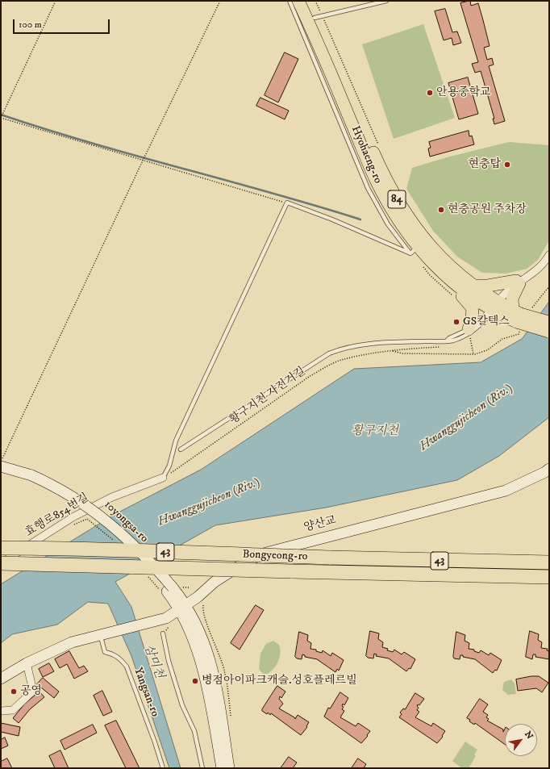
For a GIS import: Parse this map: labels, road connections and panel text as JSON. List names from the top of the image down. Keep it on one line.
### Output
{"streets":{"highway":["43","Bongyeong-ro"],"main road":["Hyohaeng-ro","84"],"street":["효행로854번길","10yongsa-ro","양산교"],"lane":["Yangsan-ro"],"path":["황구지천 자전거길"]},"crossings":[["Hyohaeng-ro","84"],["Hyohaeng-ro","황구지천 자전거길"],["84","황구지천 자전거길"],["황구지천 자전거길","효행로854번길"],["효행로854번길","Bongyeong-ro"],["10yongsa-ro","양산교"],["양산교","Yangsan-ro"]],"water":["Hwanggujicheon (Riv.)","황구지천","삼미천"],"places":["안용중학교","현충탑","현충공원 주차장","GS칼텍스","병점아이파크캐슬.성호플레르빌","공영"],"scale_bar":"100 m","north":"top right"}
